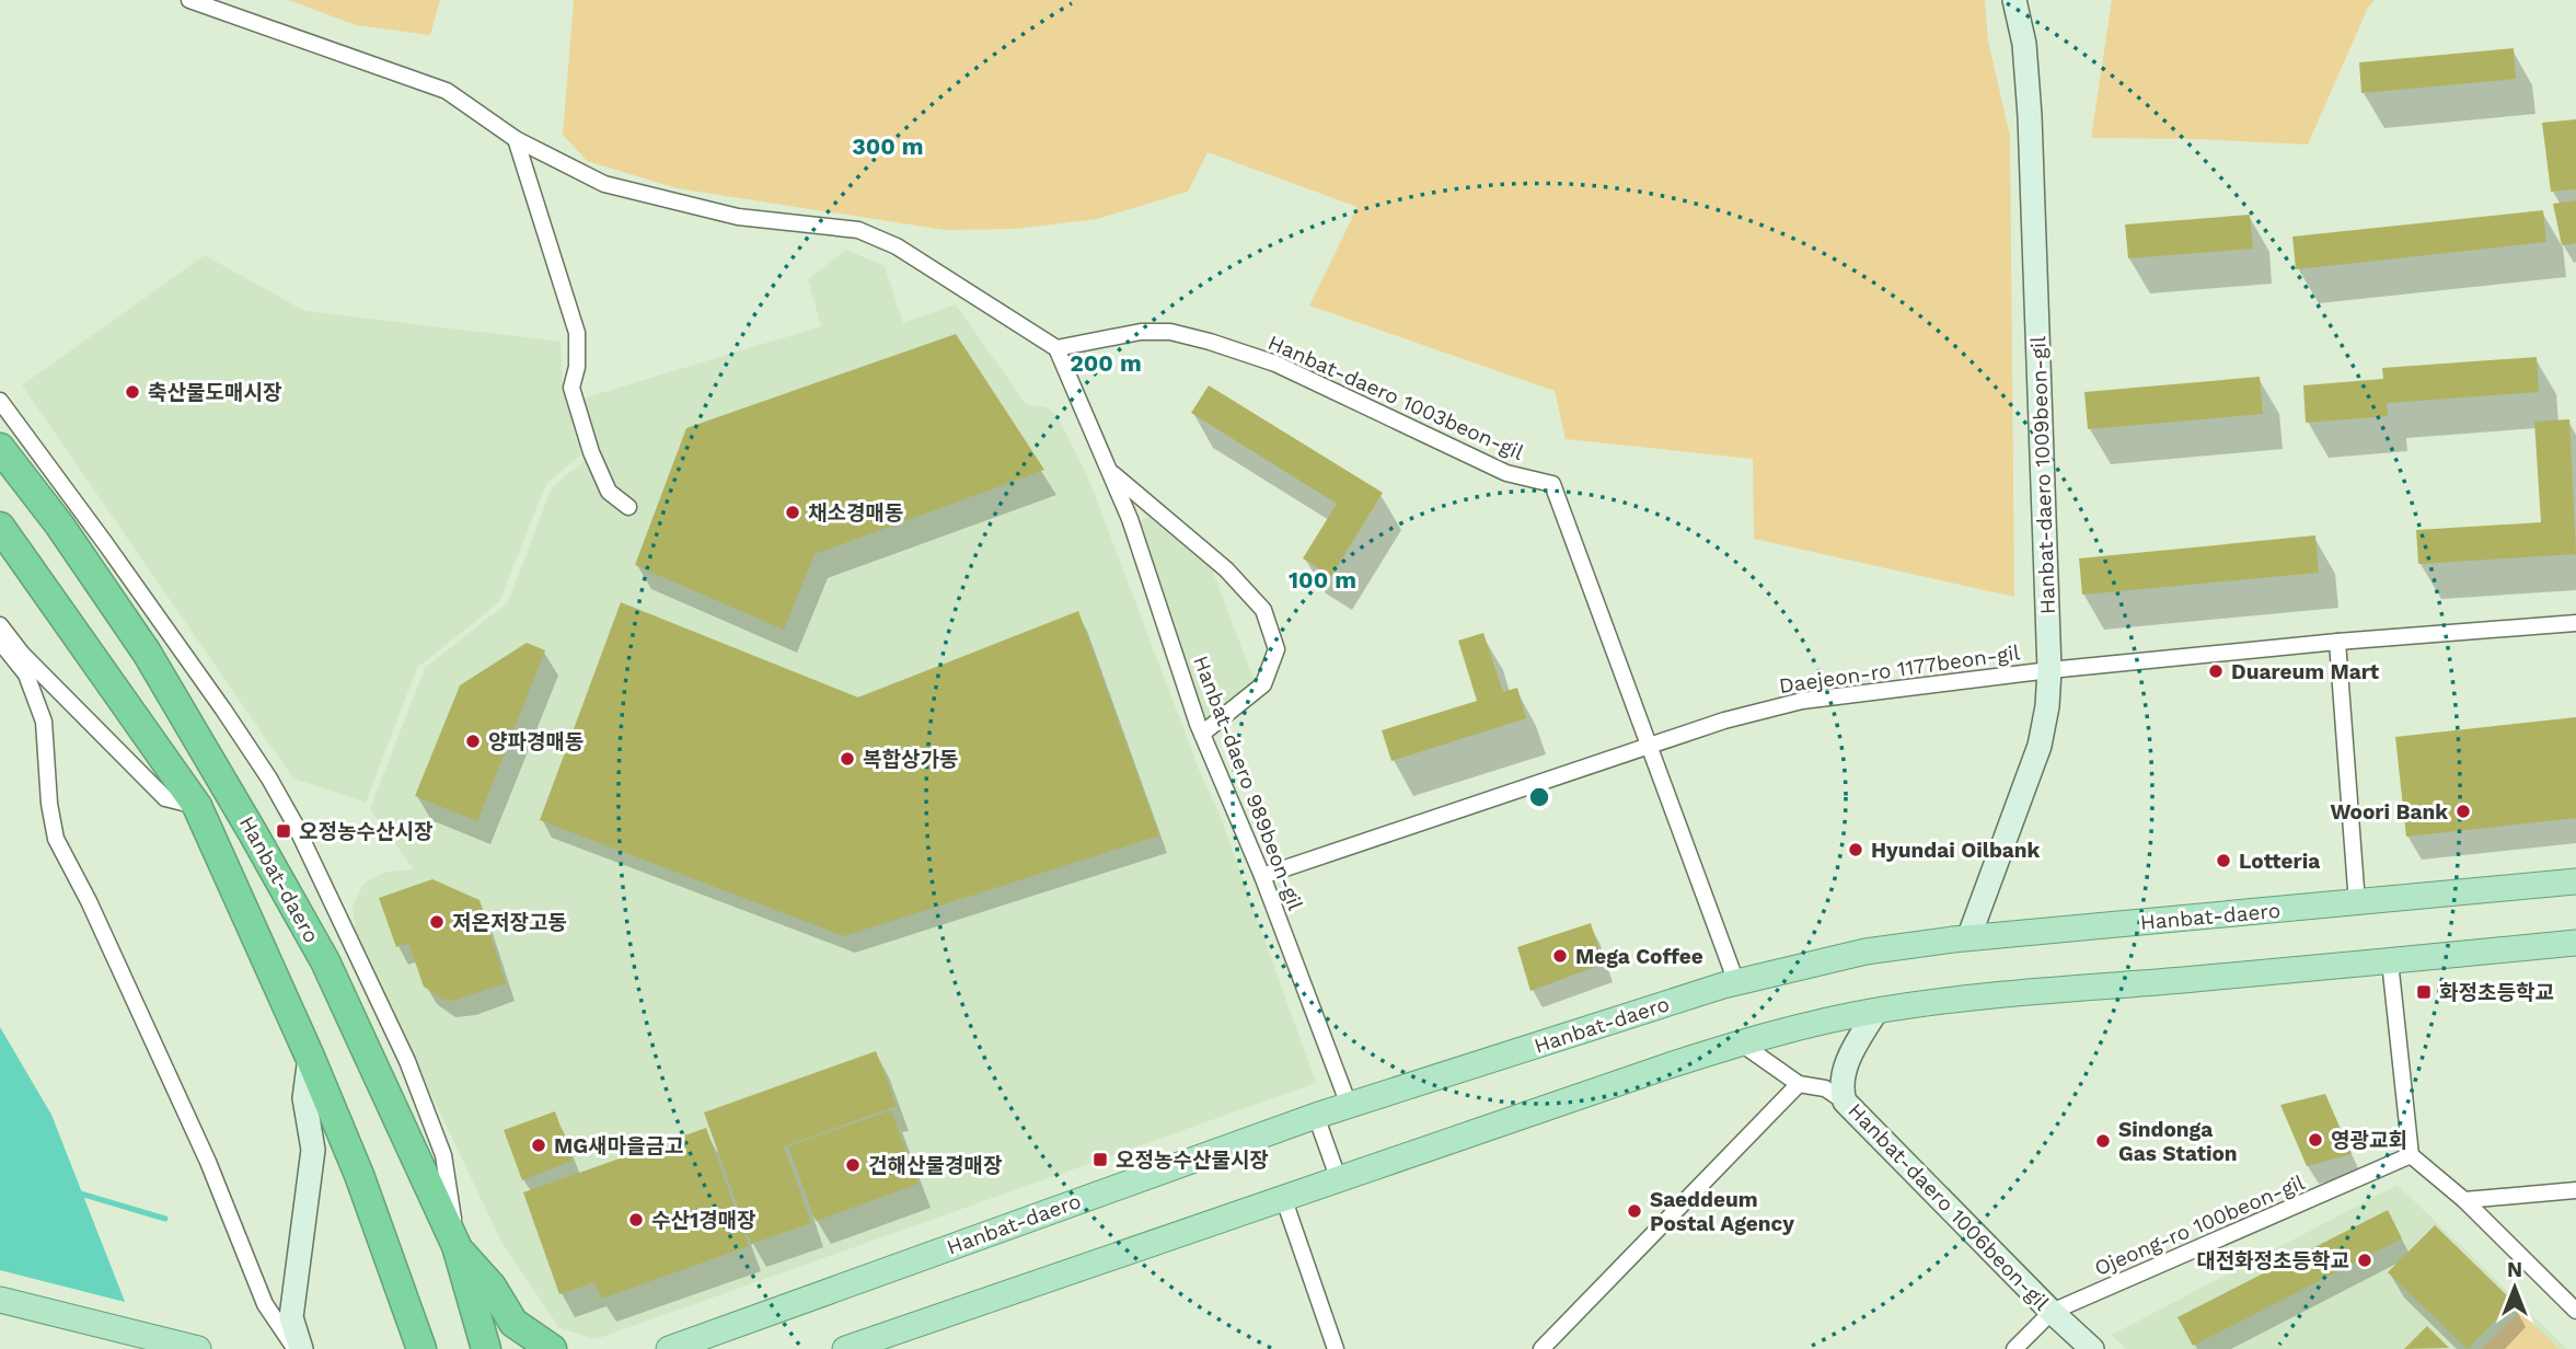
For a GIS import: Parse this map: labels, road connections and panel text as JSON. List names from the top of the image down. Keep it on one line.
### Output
{"streets":{"highway":["Hanbat-daero"],"street":["Hanbat-daero 1003beon-gil","Hanbat-daero 1009beon-gil","Daejeon-ro 1177beon-gil","Hanbat-daero 989beon-gil","Hanbat-daero 1006beon-gil","Ojeong-ro 100beon-gil"]},"crossings":[["Hanbat-daero 1003beon-gil","Daejeon-ro 1177beon-gil"],["Hanbat-daero 1003beon-gil","Hanbat-daero 989beon-gil"],["Hanbat-daero 1003beon-gil","Hanbat-daero"],["Hanbat-daero 1009beon-gil","Daejeon-ro 1177beon-gil"],["Hanbat-daero 1009beon-gil","Hanbat-daero"],["Daejeon-ro 1177beon-gil","Hanbat-daero 989beon-gil"],["Hanbat-daero 989beon-gil","Hanbat-daero"],["Hanbat-daero 1006beon-gil","Ojeong-ro 100beon-gil"]],"places":{"other":["축산물도매시장","채소경매동","Duareum Mart","양파경매동","복합상가동","Woori Bank","Hyundai Oilbank","Lotteria","저온저장고동","Mega Coffee","영광교회","Sindonga Gas Station","MG새마을금고","건해산물경매장","Saeddeum Postal Agency","수산1경매장","대전화정초등학교"],"transit":["오정농수산시장","화정초등학교","오정농수산물시장"]},"north":"top","rings":["300 m","200 m","100 m"]}
